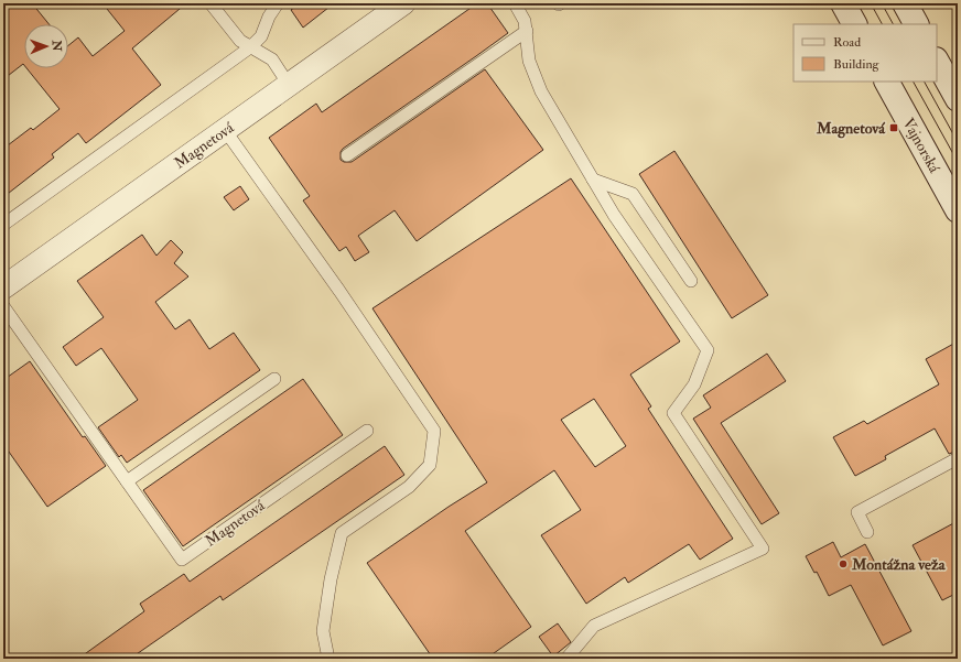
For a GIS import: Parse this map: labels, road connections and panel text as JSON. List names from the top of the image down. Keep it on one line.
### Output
{"streets":{"main road":["Vajnorská"],"street":["Magnetová"]},"places":{"transit":["Magnetová"],"other":["Montážna veža"]},"legend":["Road","Building"],"north":"right"}
